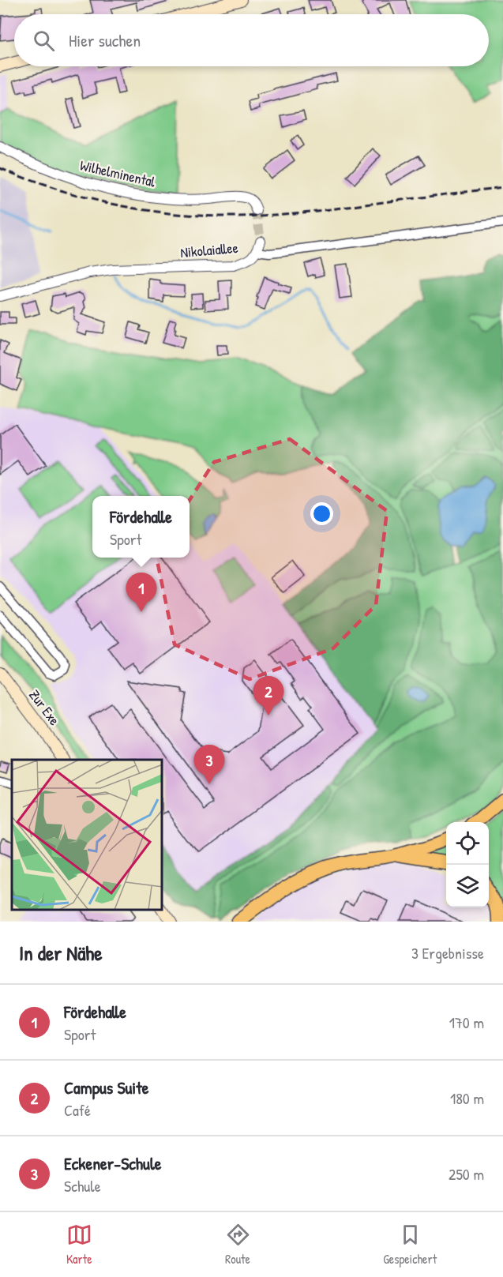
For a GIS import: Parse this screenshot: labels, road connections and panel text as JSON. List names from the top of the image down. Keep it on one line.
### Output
{"streets":{"main road":["Zur Exe"],"street":["Wilhelminental","Nikolaiallee"]},"page":{"search":"Hier suchen","popup":["Fördehalle","Sport"],"pins":["1","2","3"],"heading":["In der Nähe","3 Ergebnisse"],"list":[{"mark":"1","name":"Fördehalle","note":"Sport","value":"170 m"},{"mark":"2","name":"Campus Suite","note":"Café","value":"180 m"},{"mark":"3","name":"Eckener-Schule","note":"Schule","value":"250 m"}],"nav":["Karte","Route","Gespeichert"]}}
